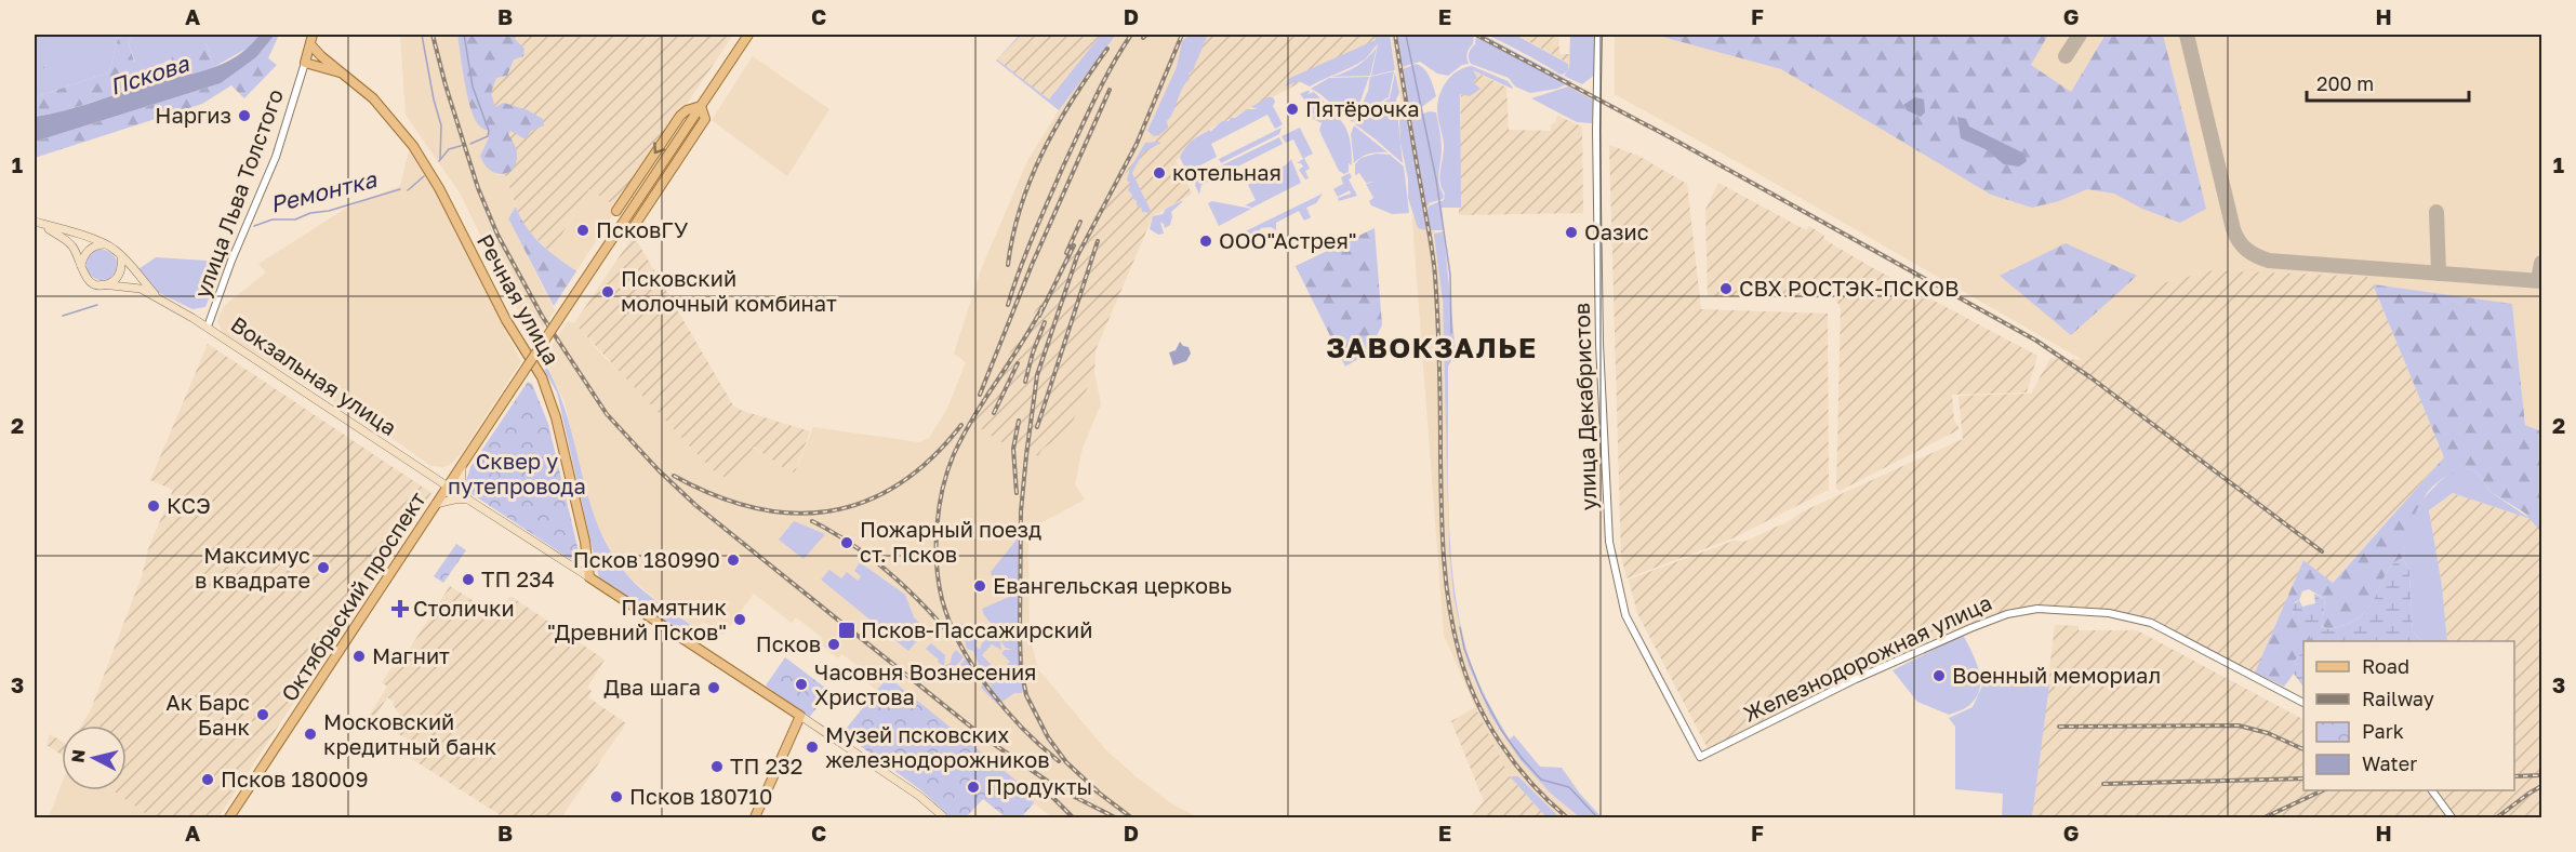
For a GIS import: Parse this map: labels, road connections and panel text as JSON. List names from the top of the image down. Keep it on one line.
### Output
{"streets":{"main road":["улица Льва Толстого","Речная улица","Вокзальная улица","Октябрьский проспект"],"street":["улица Декабристов","Железнодорожная улица"]},"crossings":[["улица Льва Толстого","Речная улица"],["улица Льва Толстого","Вокзальная улица"],["Вокзальная улица","Октябрьский проспект"],["улица Декабристов","Железнодорожная улица"]],"districts":["ЗАВОКЗАЛЬЕ"],"water":["Пскова","Ремонтка"],"parks":["Сквер у путепровода"],"places":{"other":["Пятёрочка","Наргиз","котельная","ПсковГУ","Оазис","ООО\"Астрея\"","СВХ РОСТЭК-ПСКОВ","Псковский молочный комбинат","КСЭ","Пожарный поезд ст. Псков","Псков 180990","Максимус в квадрате","ТП 234","Евангельская церковь","Памятник \"Древний Псков\"","Псков","Магнит","Военный мемориал","Часовня Вознесения Христова","Два шага","Ак Барс Банк","Московский кредитный банк","Музей псковских железнодорожников","ТП 232","Псков 180009","Продукты","Псков 180710"],"health":["Столички"],"transit":["Псков-Пассажирский"]},"legend":["Road","Railway","Park","Water"],"scale_bar":"200 m","north":"left","grid":{"columns":["A","B","C","D","E","F","G","H"],"rows":["1","2","3"]}}
